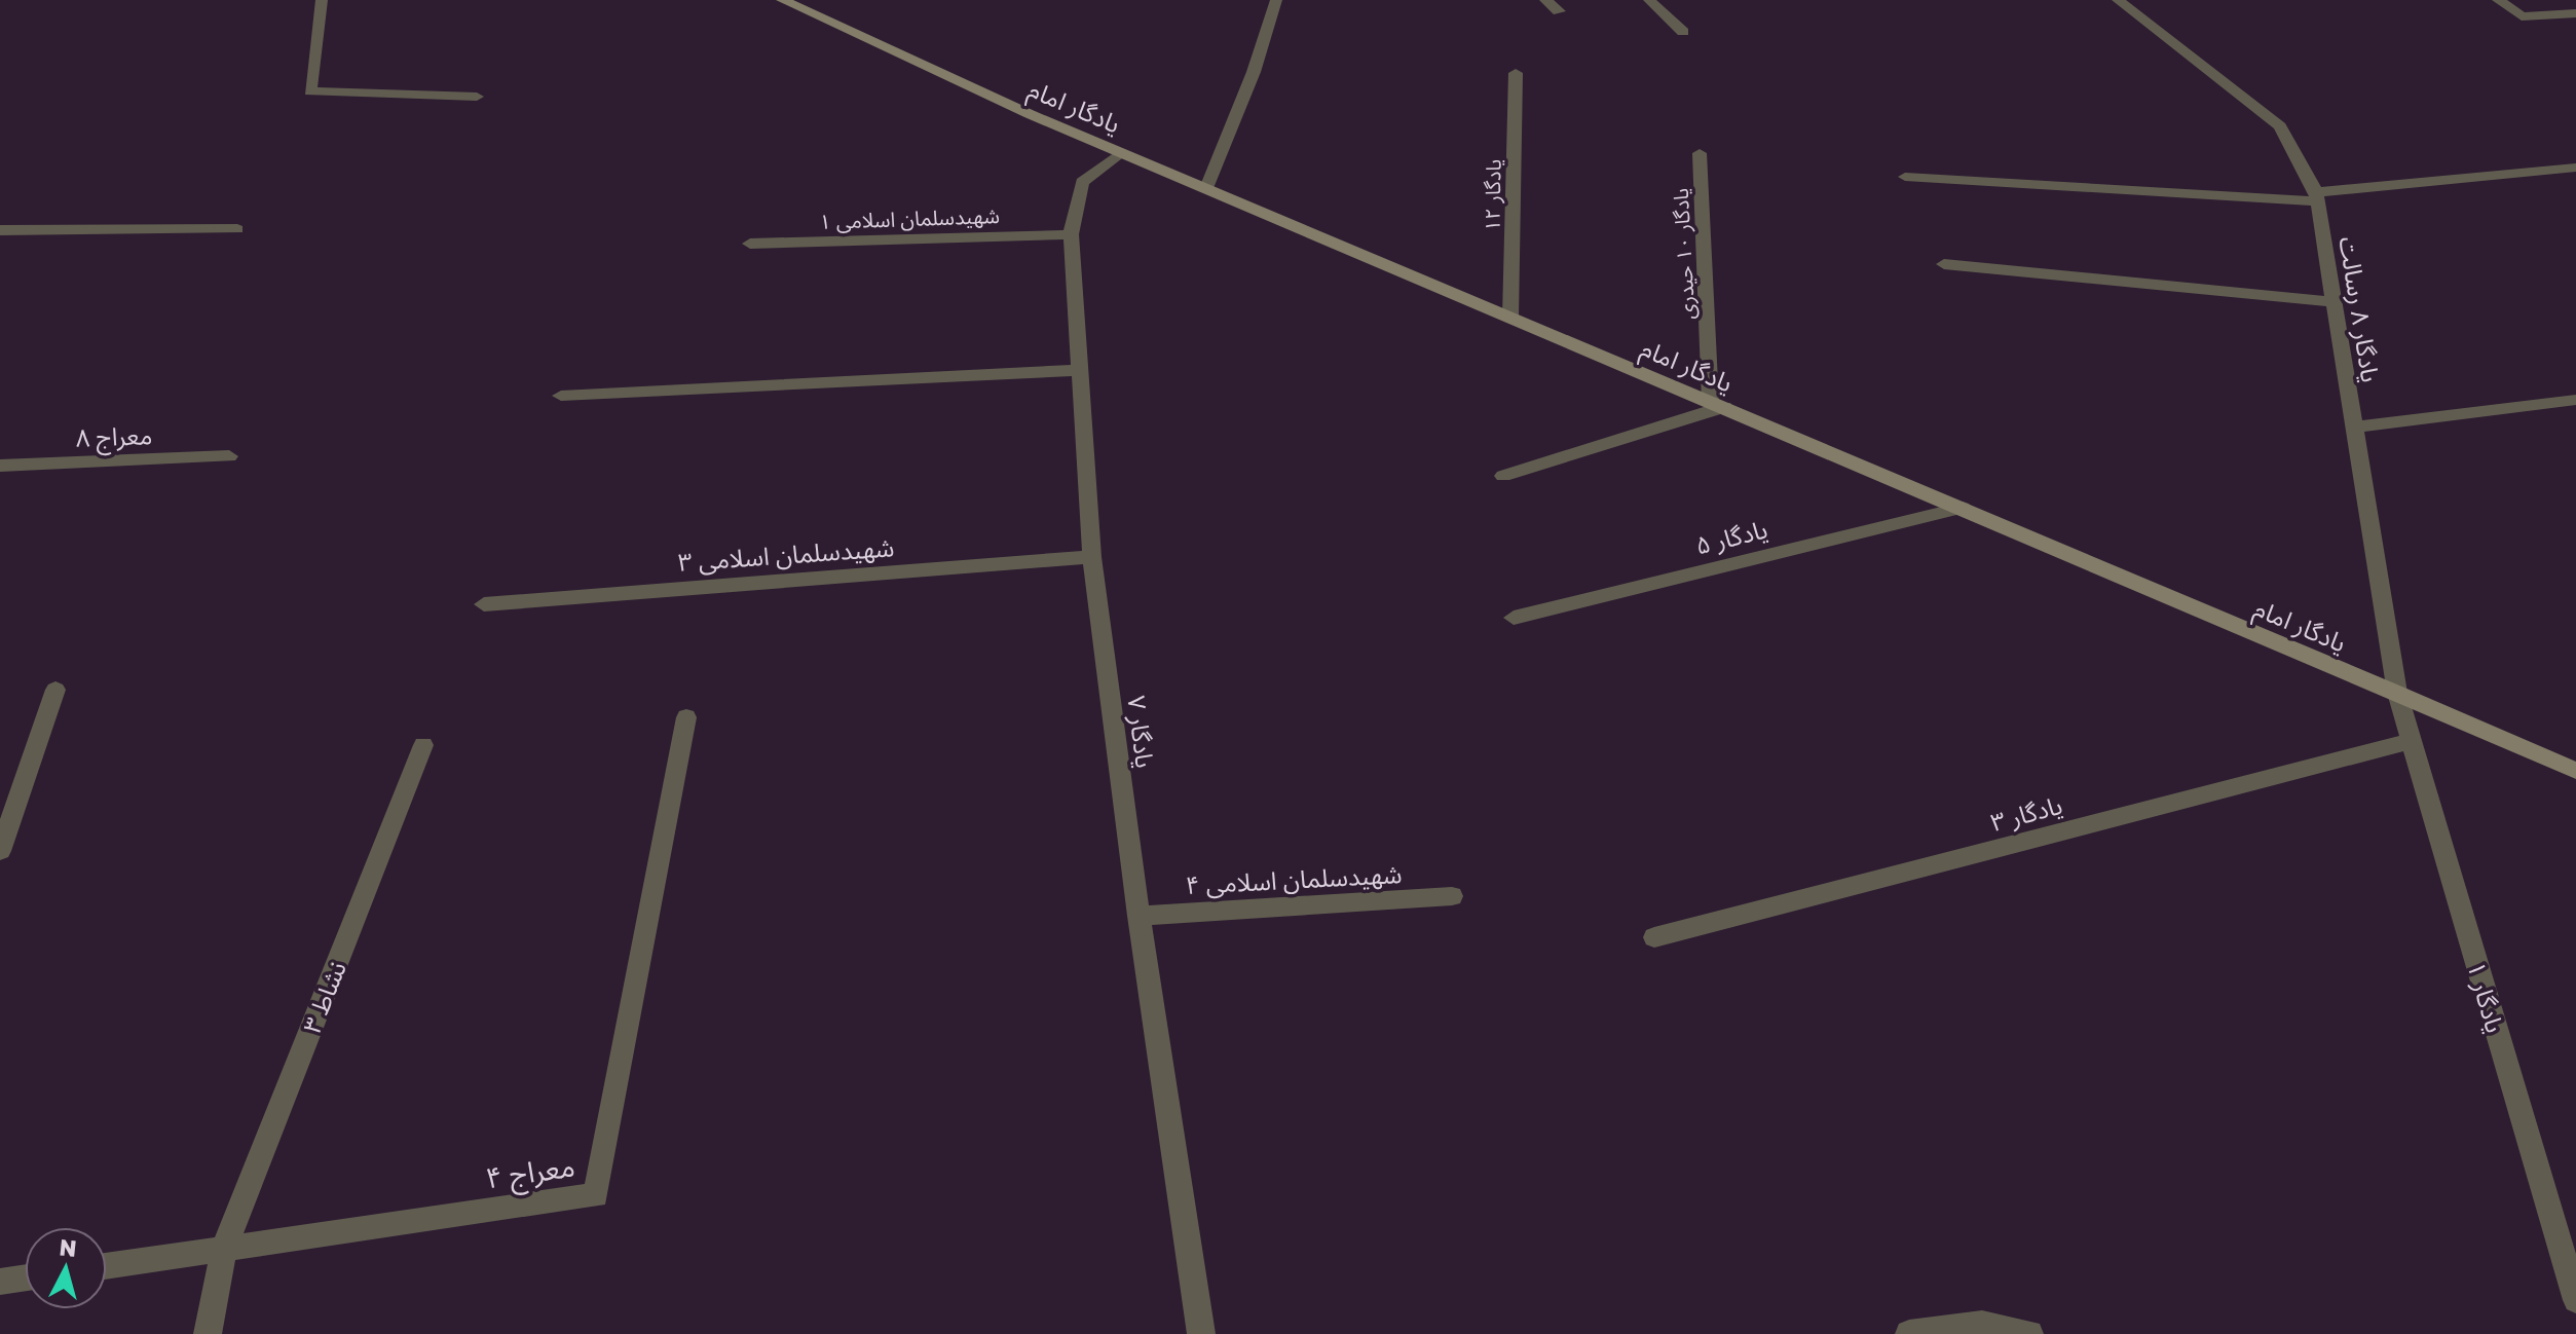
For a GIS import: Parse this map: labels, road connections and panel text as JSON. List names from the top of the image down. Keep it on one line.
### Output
{"streets":{"main road":["یادگار امام"],"street":["یادگار ۱۲","شهیدسلمان اسلامی ۱","یادگار ۱۰ حیدری","یادگار ۸ رسالت","معراج ۸","یادگار ۵","شهیدسلمان اسلامی ۳","یادگار ۷","یادگار ۳","شهیدسلمان اسلامی ۴","نشاط ۳","یادگار ۱","معراج ۴"]},"crossings":[["یادگار امام","یادگار ۱۲"],["یادگار امام","یادگار ۱۰ حیدری"],["یادگار امام","یادگار ۸ رسالت"],["یادگار امام","یادگار ۵"],["یادگار امام","یادگار ۷"],["یادگار امام","یادگار ۱"],["شهیدسلمان اسلامی ۱","یادگار ۷"],["یادگار ۸ رسالت","یادگار ۱"],["شهیدسلمان اسلامی ۳","یادگار ۷"],["یادگار ۷","شهیدسلمان اسلامی ۴"],["یادگار ۳","یادگار ۱"],["نشاط ۳","معراج ۴"]],"north":"top"}
